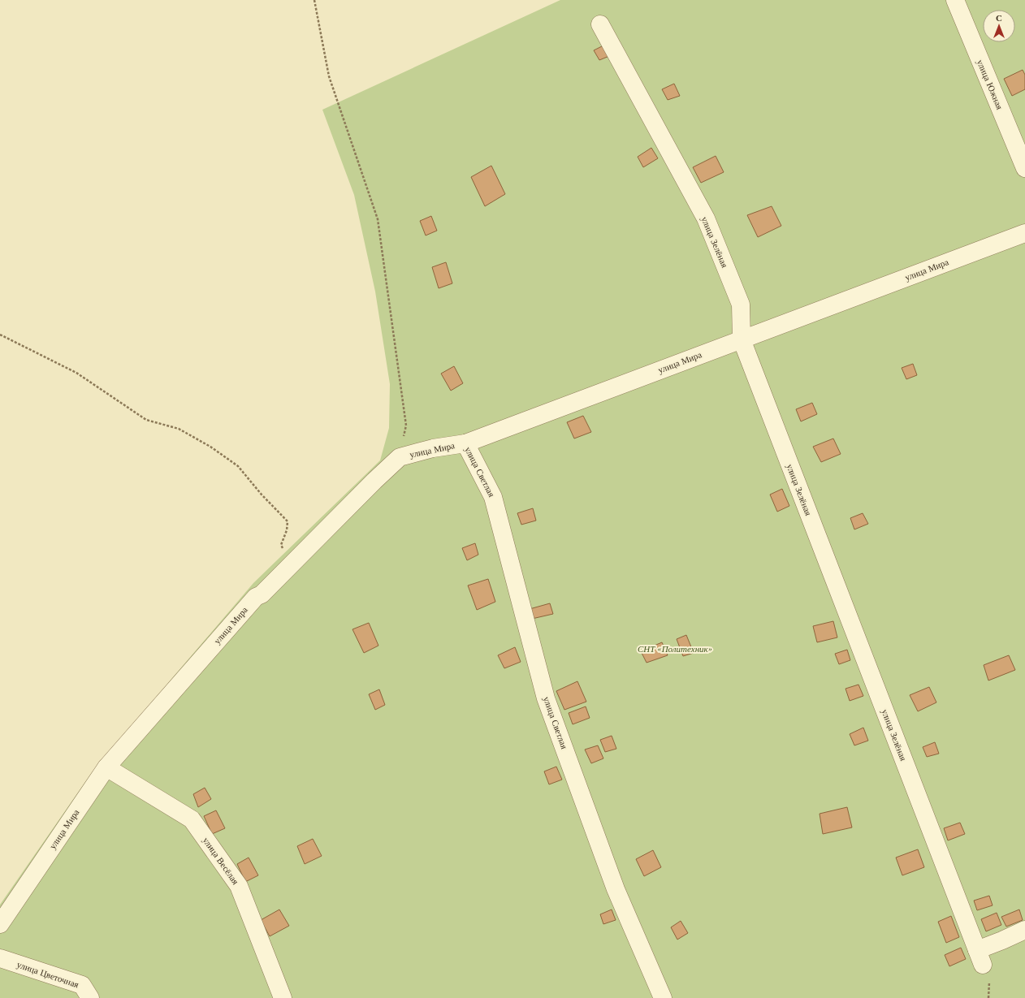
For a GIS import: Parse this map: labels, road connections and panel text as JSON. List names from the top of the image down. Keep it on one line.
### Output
{"streets":{"street":["улица Южная","улица Зелёная","улица Мира","улица Светлая","улица Весёлая","улица Цветочная"]},"crossings":[["улица Зелёная","улица Мира"],["улица Мира","улица Светлая"],["улица Мира","улица Весёлая"]],"parks":["СНТ «Политехник»"],"north":"top"}
